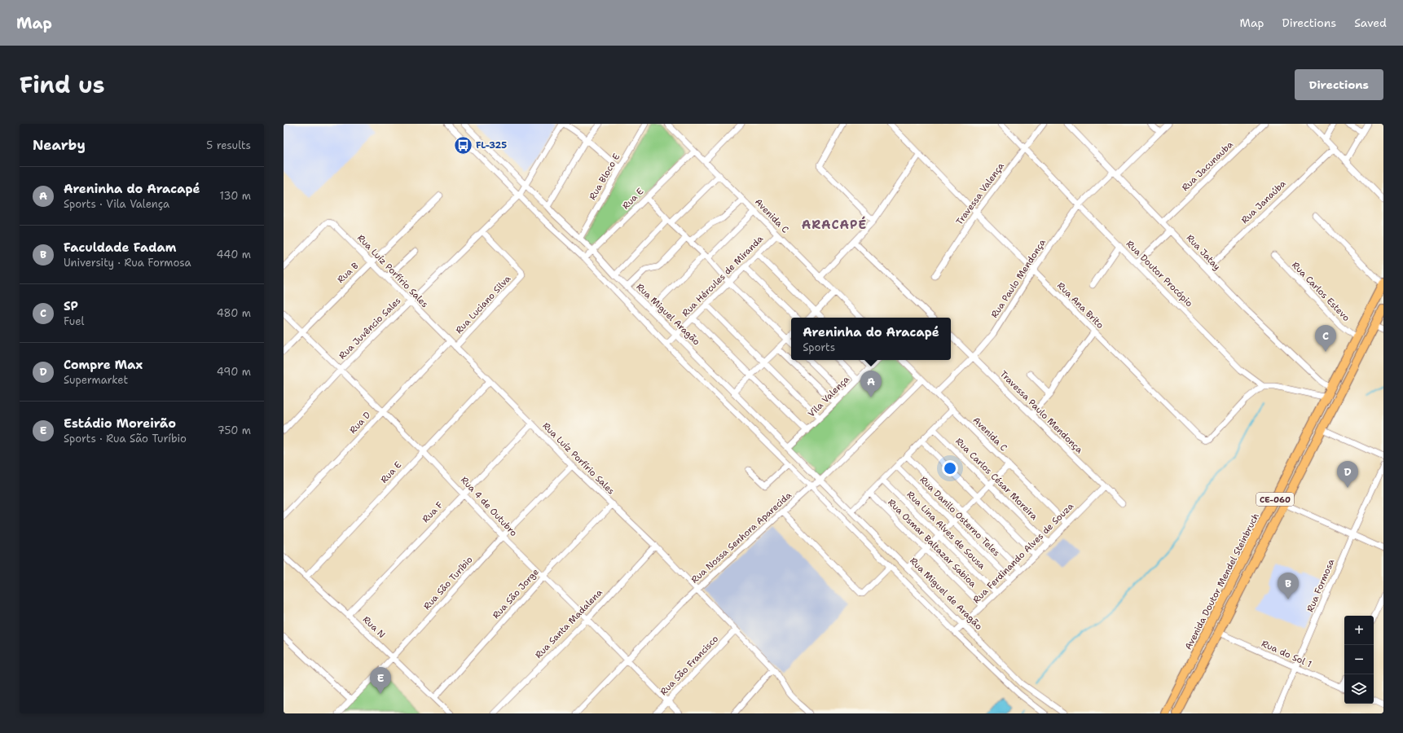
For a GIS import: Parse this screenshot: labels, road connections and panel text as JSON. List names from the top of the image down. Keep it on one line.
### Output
{"streets":{"highway":["CE-060","Avenida Doutor Mendel Steinbruch"],"street":["Rua Jacunauba","Rua Bloco E","Travessa Valença","Rua E","Rua Janaúba","Avenida C","Rua Jatay","Rua Luíz Porfírio Sales","Rua B","Rua Doutor Procópio","Rua Hércules de Miranda","Rua Paulo Mendonça","Rua Carlos Estevo","Rua Luciano Silva","Rua Ana Brito","Rua Miguel Aragão","Rua Juvêncio Sales","Vila Valença","Travessa Paulo Mendonça","Rua D","Rua Carlos César Moreira","Rua 4 de Outubro","Rua F","Rua Danilo Osterno Teles","Rua Lina Alves de Sousa","Rua Nossa Senhora Aparecida","Rua Osmar Baltazar Sabioa","Rua Ferdinando Alves de Souza","Rua São Turíbio","Rua Formosa","Rua São Jorge","Rua Miguel de Aragão","Rua Santa Madalena","Rua N","Rua do Sol 1","Rua São Francisco"]},"crossings":[["Rua Jacunauba","Rua Jatay"],["Rua Bloco E","Rua Miguel Aragão"],["Travessa Valença","Rua Doutor Procópio"],["Travessa Valença","Rua Ana Brito"],["Rua E","Avenida C"],["Rua E","Rua Luíz Porfírio Sales"],["Rua E","Rua Miguel Aragão"],["Rua E","Rua 4 de Outubro"],["Rua E","Rua N"],["Rua Janaúba","Rua Jatay"],["Avenida C","Rua Hércules de Miranda"],["Avenida C","Rua Paulo Mendonça"],["Avenida C","Rua Nossa Senhora Aparecida"],["Avenida C","Rua Ferdinando Alves de Souza"],["Rua Jatay","Rua Paulo Mendonça"],["Rua Jatay","Avenida Doutor Mendel Steinbruch"],["Rua Luíz Porfírio Sales","Rua B"],["Rua Luíz Porfírio Sales","Rua Luciano Silva"],["Rua Luíz Porfírio Sales","Rua Juvêncio Sales"],["Rua Luíz Porfírio Sales","Rua D"],["Rua Luíz Porfírio Sales","Rua F"],["Rua Luíz Porfírio Sales","Rua Nossa Senhora Aparecida"],["Rua Luíz Porfírio Sales","Rua São Turíbio"],["Rua Luíz Porfírio Sales","Rua São Jorge"],["Rua Luíz Porfírio Sales","Rua Santa Madalena"],["Rua Luíz Porfírio Sales","Rua São Francisco"],["Rua B","Rua 4 de Outubro"],["Rua Doutor Procópio","Rua Paulo Mendonça"],["Rua Doutor Procópio","Rua Ana Brito"],["Rua Hércules de Miranda","Rua Miguel Aragão"],["Rua Paulo Mendonça","Rua Ana Brito"],["Rua Paulo Mendonça","Travessa Paulo Mendonça"],["Rua Carlos Estevo","Avenida Doutor Mendel Steinbruch"],["Rua Luciano Silva","Rua Juvêncio Sales"],["Rua Miguel Aragão","Rua Juvêncio Sales"],["Rua Miguel Aragão","Vila Valença"],["Rua Miguel Aragão","Rua Nossa Senhora Aparecida"],["Rua Miguel Aragão","Rua Miguel de Aragão"],["Rua Juvêncio Sales","Rua 4 de Outubro"],["Travessa Paulo Mendonça","Rua Ferdinando Alves de Souza"],["Rua D","Rua 4 de Outubro"],["Rua Carlos César Moreira","Rua Ferdinando Alves de Souza"],["CE-060","Rua do Sol 1"],["Rua 4 de Outubro","Rua F"],["Rua 4 de Outubro","Rua Nossa Senhora Aparecida"],["Rua 4 de Outubro","Rua São Turíbio"],["Rua 4 de Outubro","Rua São Jorge"],["Rua 4 de Outubro","Rua Santa Madalena"],["Rua 4 de Outubro","Rua São Francisco"],["Rua F","Rua N"],["Rua Danilo Osterno Teles","Rua Ferdinando Alves de Souza"],["Rua Lina Alves de Sousa","Rua Ferdinando Alves de Souza"],["Rua Nossa Senhora Aparecida","Rua Miguel de Aragão"],["Rua Osmar Baltazar Sabioa","Rua Ferdinando Alves de Souza"],["Rua Ferdinando Alves de Souza","Rua Miguel de Aragão"],["Rua São Turíbio","Rua N"],["Rua Formosa","Rua do Sol 1"],["Rua São Jorge","Rua N"]],"districts":["ARACAPÉ"],"places":{"bus stop":["FL-325"]},"page":{"header":"Map","nav":["Map","Directions","Saved"],"title":"Find us","buttons":"Directions","heading":["Nearby","5 results"],"list":[{"mark":"A","name":"Areninha do Aracapé","note":"Sports · Vila Valença","value":"130 m"},{"mark":"B","name":"Faculdade Fadam","note":"University · Rua Formosa","value":"440 m"},{"mark":"C","name":"SP","note":"Fuel","value":"480 m"},{"mark":"D","name":"Compre Max","note":"Supermarket","value":"490 m"},{"mark":"E","name":"Estádio Moreirão","note":"Sports · Rua São Turíbio","value":"750 m"}],"popup":["Areninha do Aracapé","Sports"],"pins":["C","A","D","B","E"],"map_buttons":["+","−"]}}
